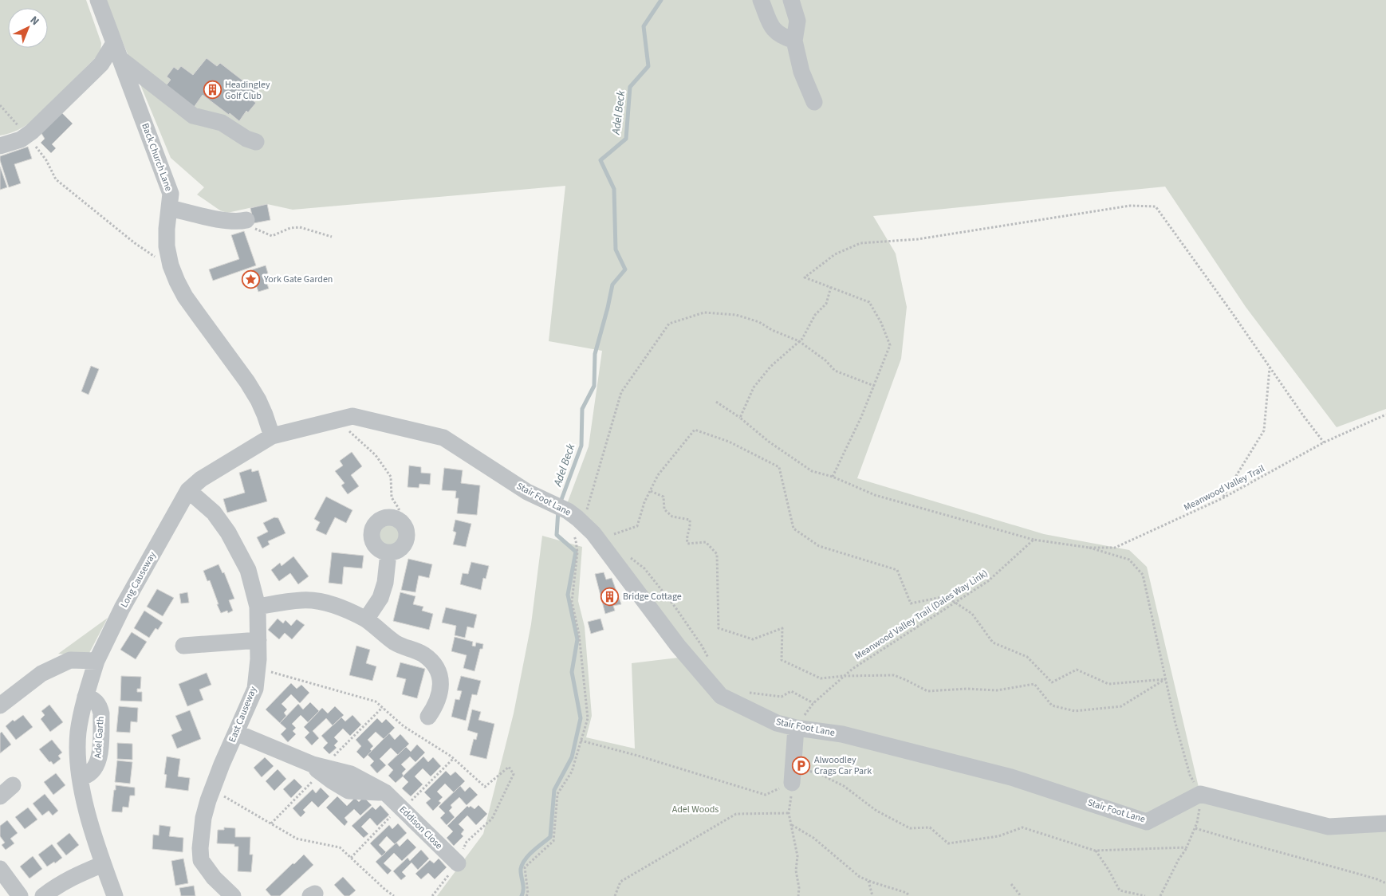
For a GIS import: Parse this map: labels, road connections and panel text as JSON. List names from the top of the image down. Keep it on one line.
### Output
{"streets":{"street":["Back Church Lane","Stair Foot Lane","Long Causeway","East Causeway","Eddison Close"],"path":["Meanwood Valley Trail","Meanwood Valley Trail (Dales Way Link)"]},"crossings":[["Back Church Lane","Stair Foot Lane"],["Back Church Lane","Long Causeway"],["Stair Foot Lane","Long Causeway"],["Stair Foot Lane","Meanwood Valley Trail (Dales Way Link)"],["Long Causeway","East Causeway"],["East Causeway","Eddison Close"]],"water":["Adel Beck"],"parks":["Adel Woods"],"places":{"building":["Headingley Golf Club","Bridge Cottage"],"place":["York Gate Garden"],"parking":["Alwoodley Crags Car Park"]},"north":"top right"}
